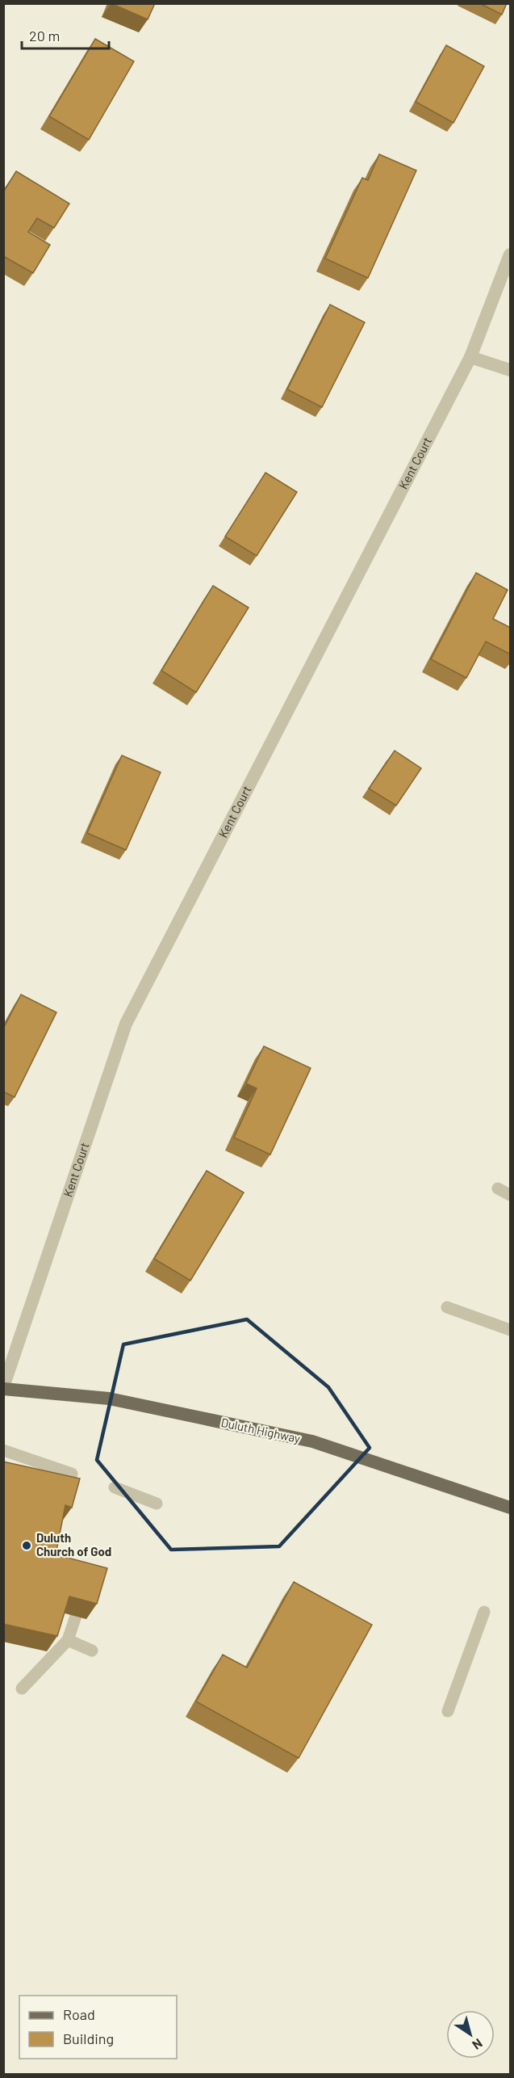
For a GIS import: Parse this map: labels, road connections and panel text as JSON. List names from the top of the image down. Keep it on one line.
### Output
{"streets":{"main road":["Duluth Highway"],"street":["Kent Court"]},"crossings":[["Kent Court","Duluth Highway"]],"places":["Duluth Church of God"],"legend":["Road","Building"],"scale_bar":"20 m","north":"bottom right"}
